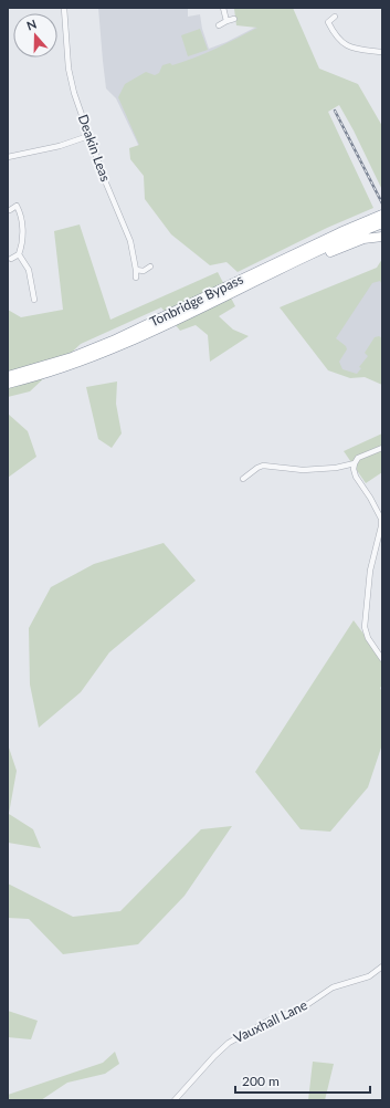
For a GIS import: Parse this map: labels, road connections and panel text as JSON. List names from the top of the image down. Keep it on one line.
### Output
{"streets":{"highway":["Tonbridge Bypass"],"street":["Deakin Leas","Vauxhall Lane"]},"scale_bar":"200 m","north":"top"}
